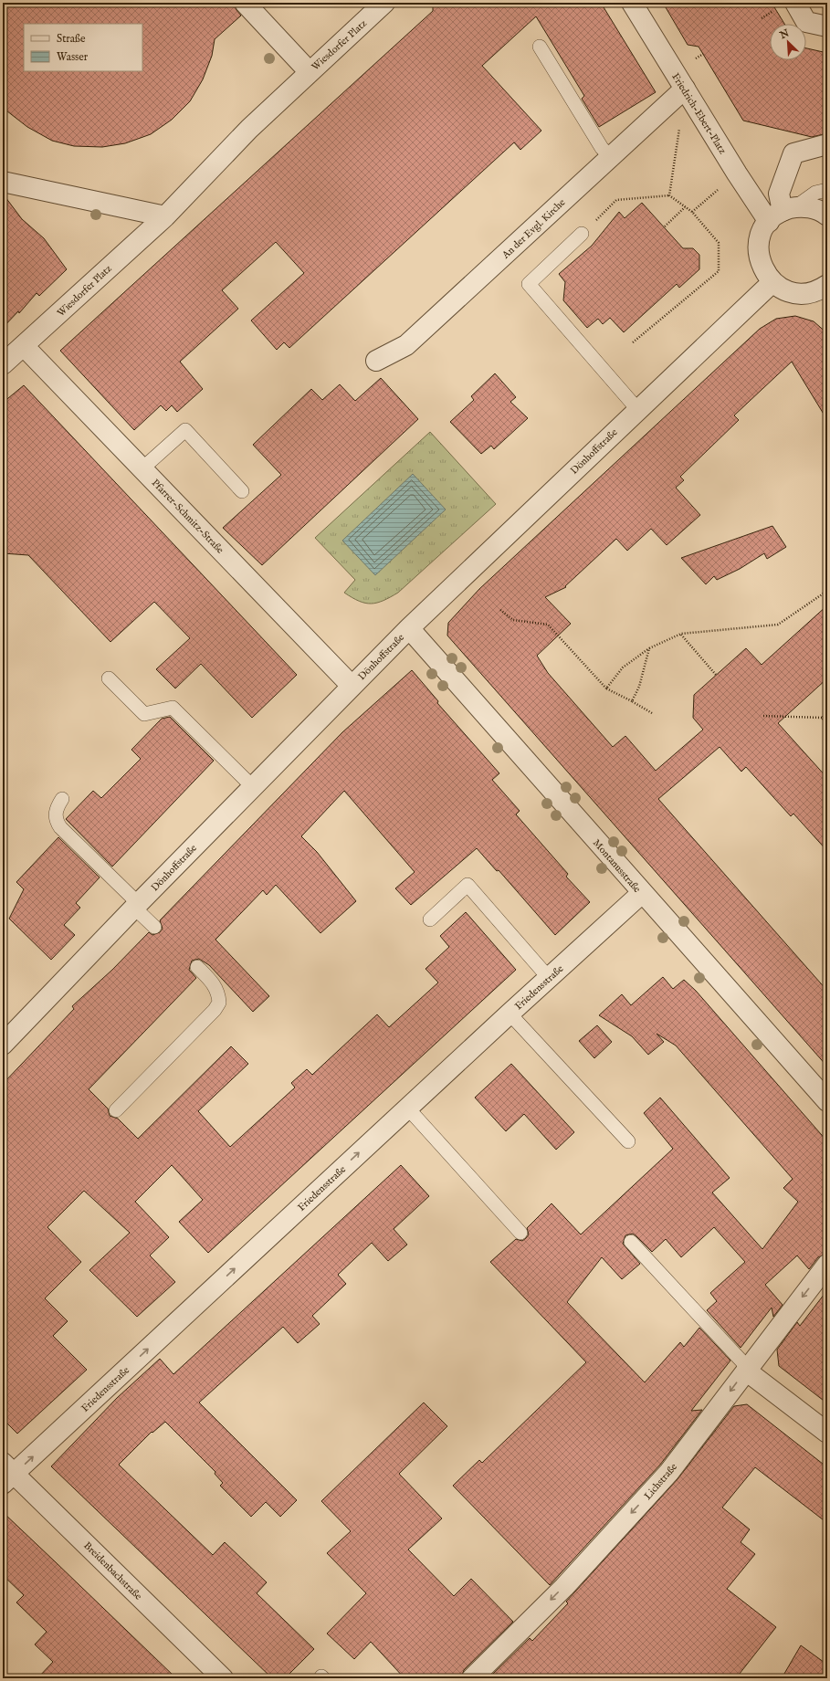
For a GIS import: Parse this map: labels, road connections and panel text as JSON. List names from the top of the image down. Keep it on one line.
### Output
{"streets":{"street":["Wiesdorfer Platz","Friedrich-Ebert-Platz","An der Evgl. Kirche","Dönhoffstraße","Pfarrer-Schmitz-Straße","Montanusstraße","Friedensstraße","Lichstraße","Breidenbachstraße"]},"crossings":[["Wiesdorfer Platz","Pfarrer-Schmitz-Straße"],["Friedrich-Ebert-Platz","An der Evgl. Kirche"],["Dönhoffstraße","Pfarrer-Schmitz-Straße"],["Dönhoffstraße","Montanusstraße"],["Montanusstraße","Friedensstraße"],["Friedensstraße","Breidenbachstraße"]],"one_way":["Friedensstraße","Lichstraße"],"legend":["Straße","Wasser"],"north":"top left"}
